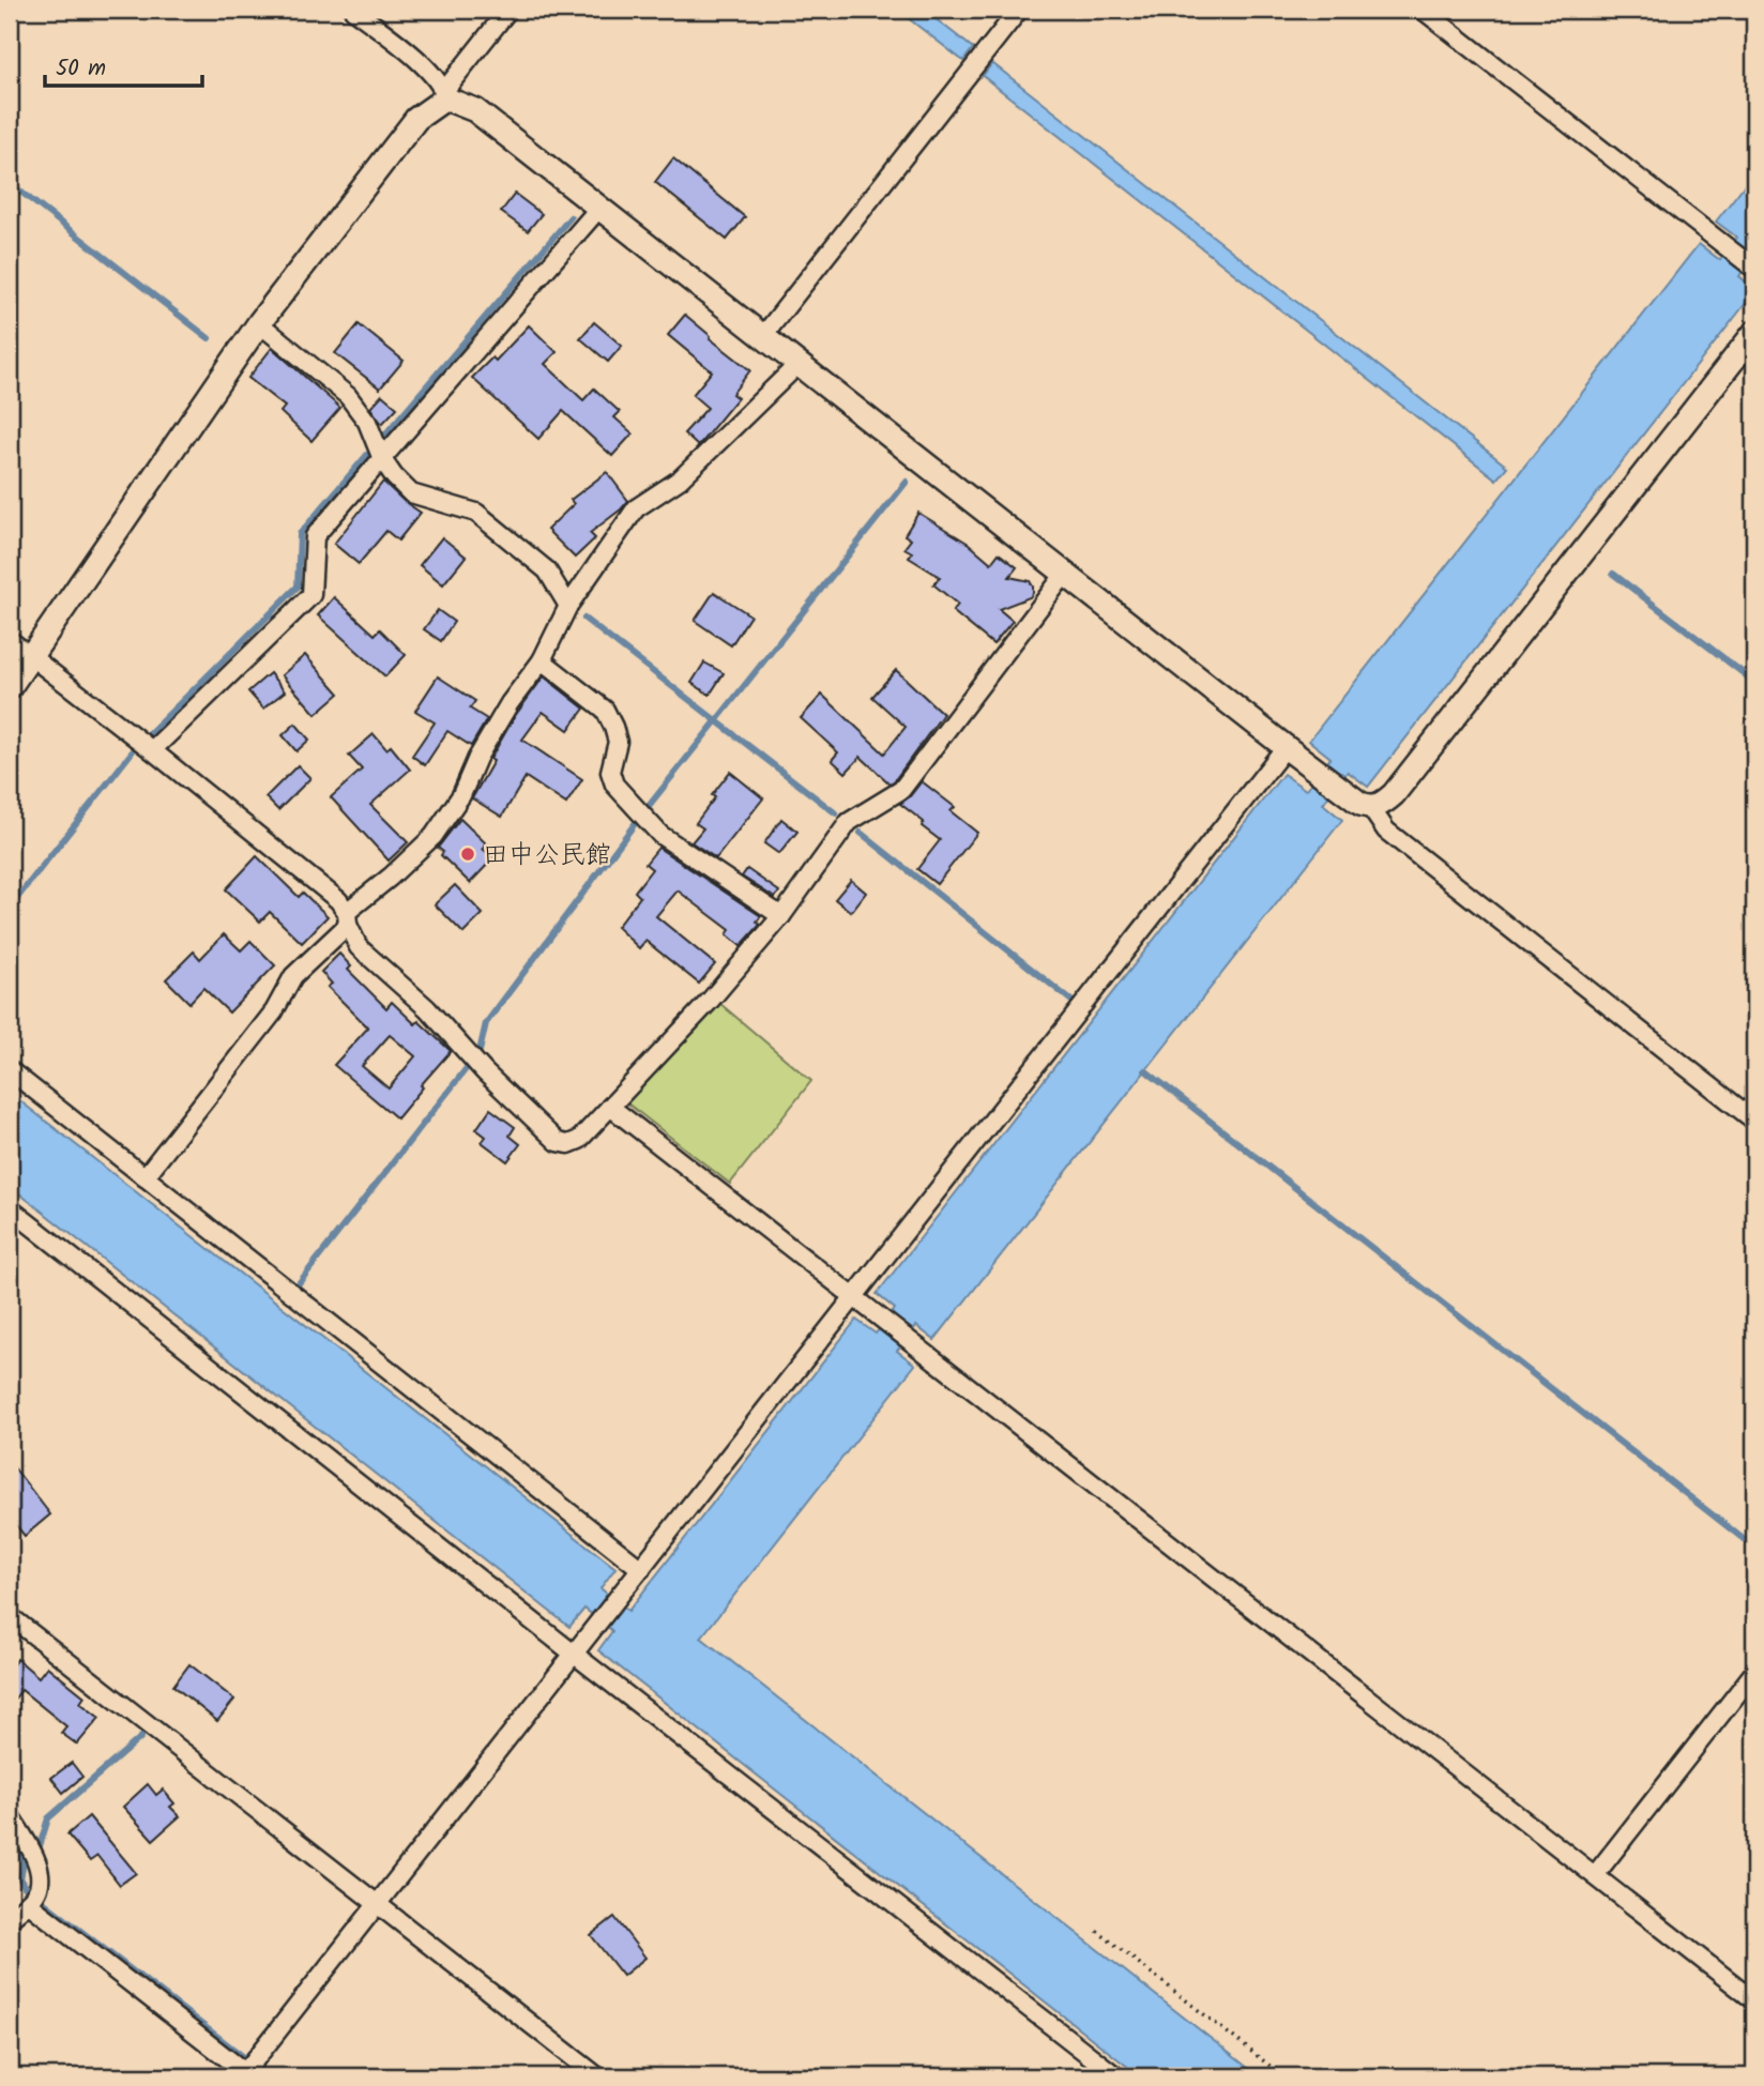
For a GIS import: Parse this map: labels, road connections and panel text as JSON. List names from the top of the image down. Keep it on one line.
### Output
{"places":["田中公民館"],"scale_bar":"50 m"}
